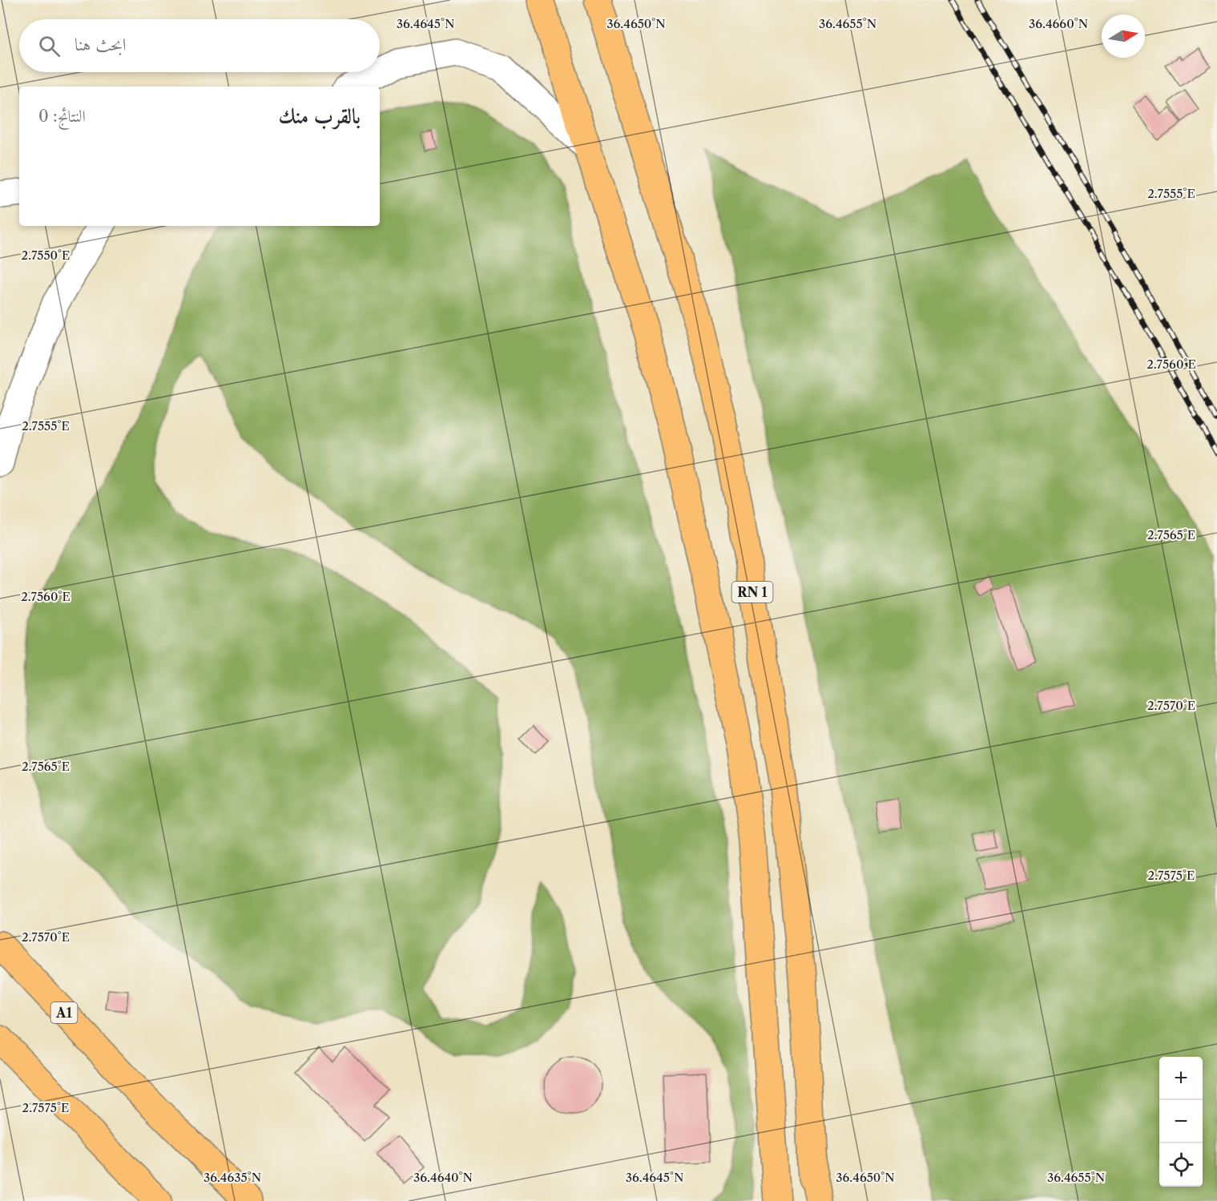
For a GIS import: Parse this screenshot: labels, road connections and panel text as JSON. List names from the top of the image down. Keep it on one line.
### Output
{"streets":{"main road":["RN 1","A1"]},"north":"right","page":{"search":"ابحث هنا","heading":["بالقرب منك","النتائج: 0"],"map_buttons":["+","−"]},"coordinates":["36.4645°N","36.4650°N","36.4655°N","36.4660°N","2.7555°E","2.7550°E","2.7560°E","2.7565°E","2.7570°E","2.7575°E","36.4635°N","36.4640°N"]}
